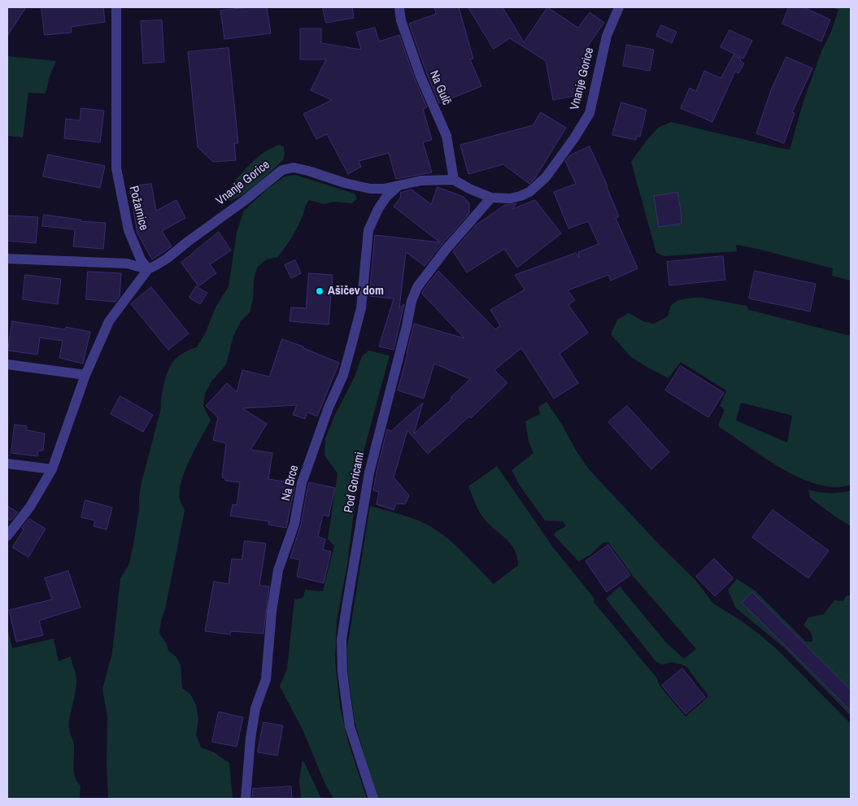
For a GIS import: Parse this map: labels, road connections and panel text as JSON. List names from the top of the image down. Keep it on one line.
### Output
{"streets":{"street":["Vnanje Gorice","Na Gulč","Požarnice","Pod Goricami","Na Brce"]},"crossings":[["Vnanje Gorice","Na Gulč"],["Vnanje Gorice","Požarnice"],["Vnanje Gorice","Pod Goricami"],["Vnanje Gorice","Na Brce"]],"places":["Ašičev dom"]}
